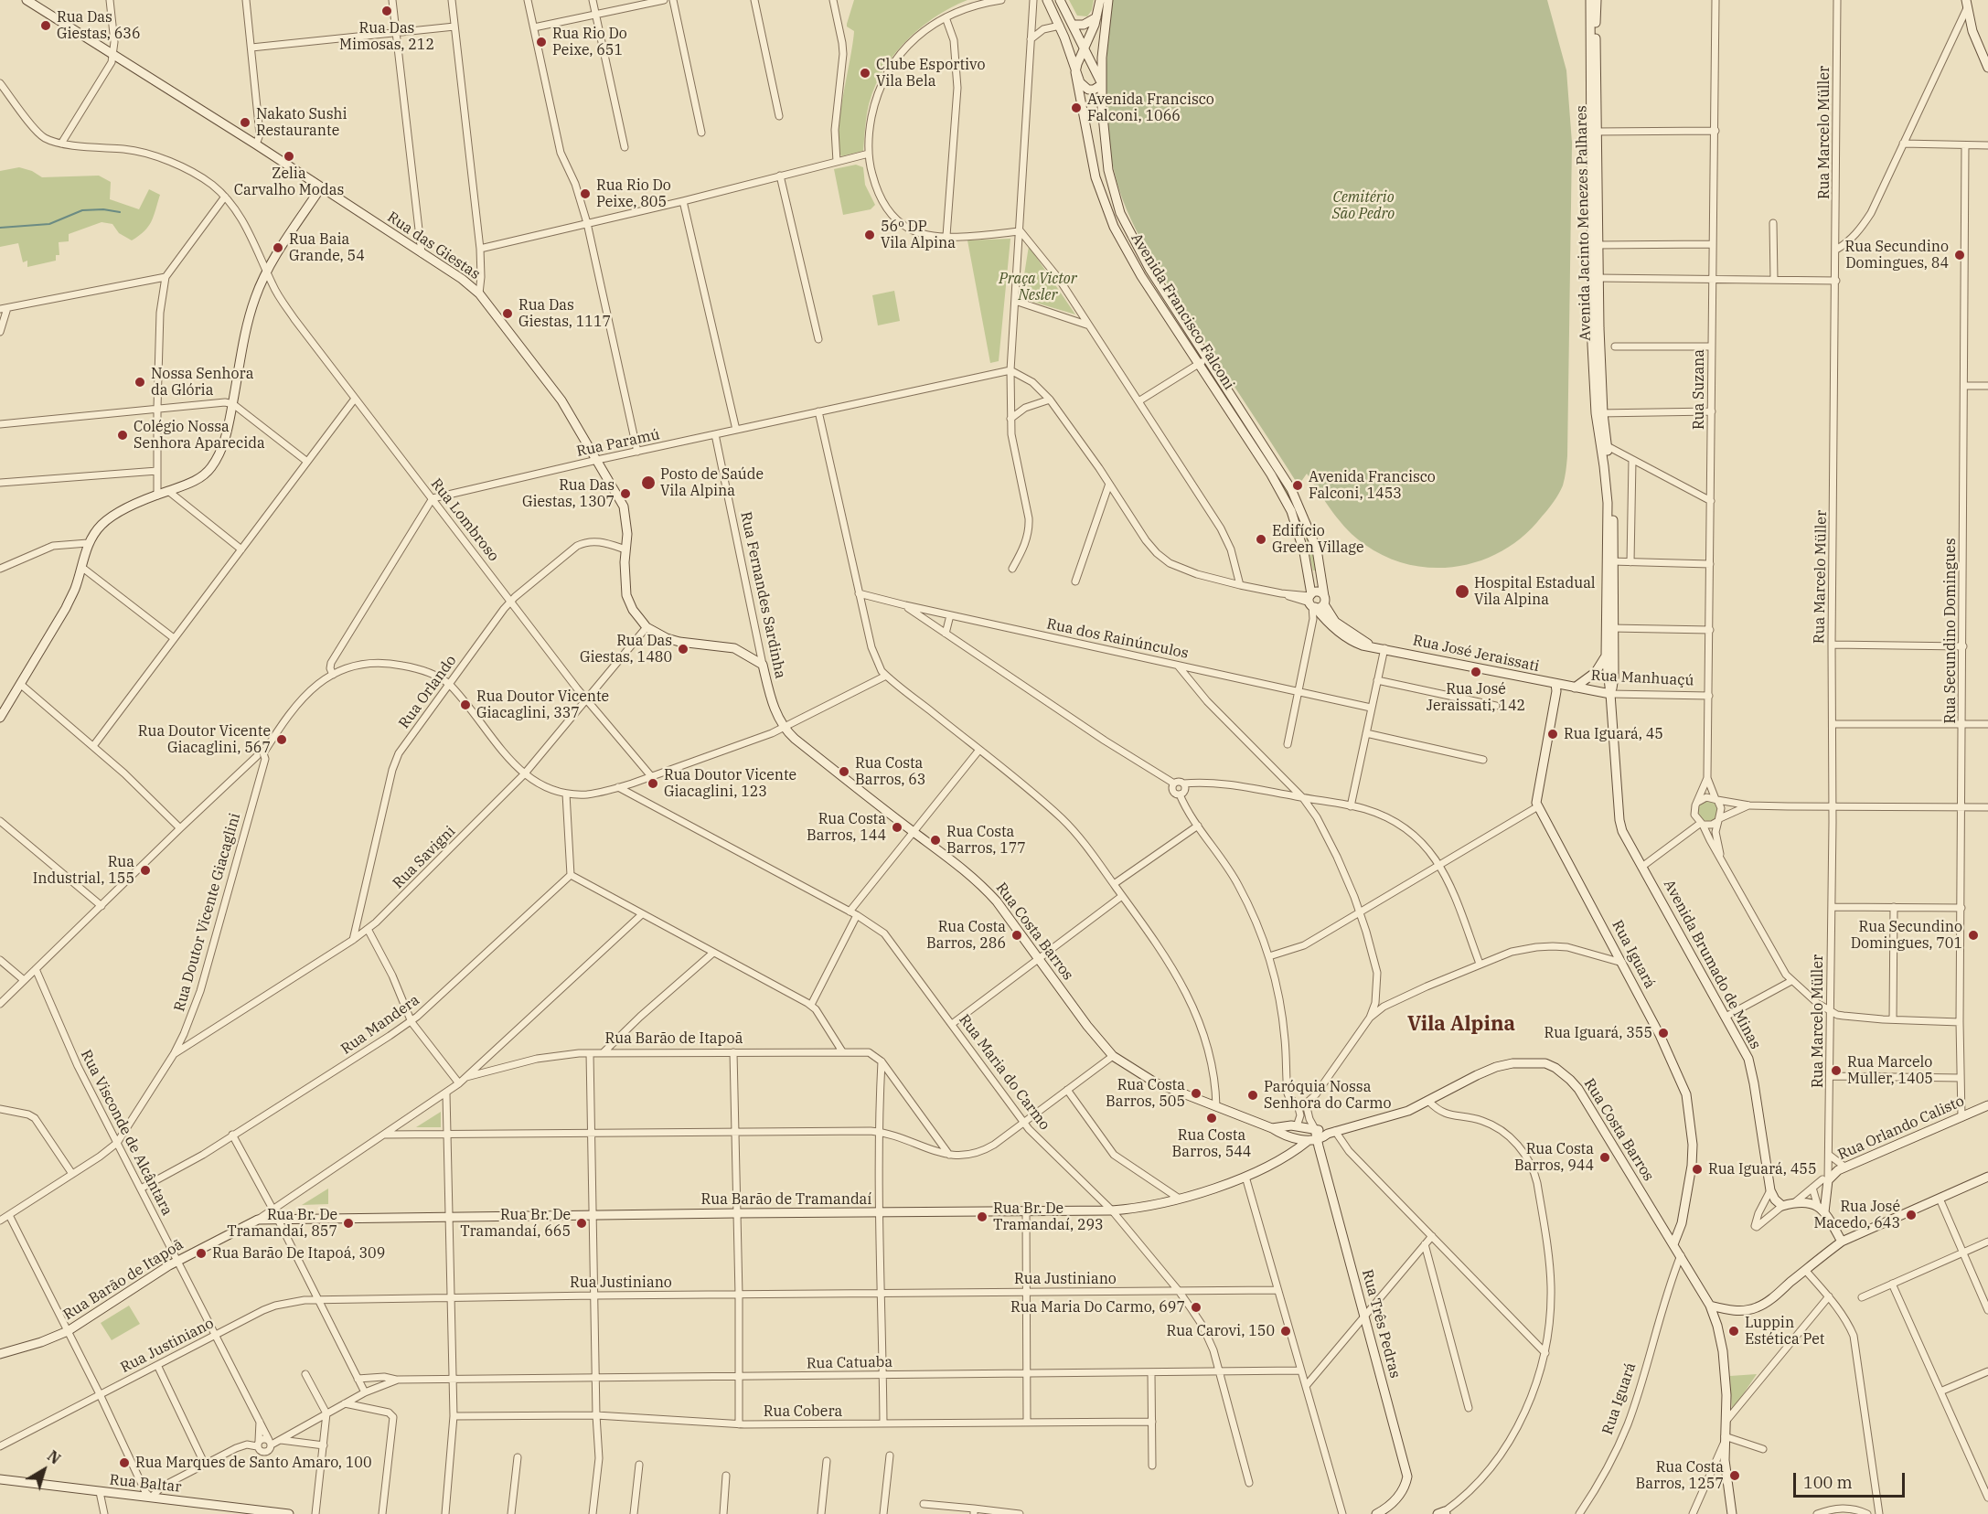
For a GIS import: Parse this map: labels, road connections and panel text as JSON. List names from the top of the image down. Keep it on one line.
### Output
{"streets":{"main road":["Avenida Jacinto Menezes Palhares","Rua das Giestas","Avenida Francisco Falconi","Rua Fernandes Sardinha","Rua José Jeraissati","Rua Manhuaçú","Rua Costa Barros","Rua Iguará","Avenida Brumado de Minas","Rua Barão de Itapoã","Rua Orlando Calisto","Rua Barão de Tramandaí","Rua Três Pedras","Rua Baltar"],"street":["Rua Marcelo Müller","Rua Suzana","Rua Paramú","Rua Lombroso","Rua Secundino Domingues","Rua dos Rainúnculos","Rua Orlando","Rua Savigni","Rua Doutor Vicente Giacaglini","Rua Mandera","Rua Maria do Carmo","Rua Visconde de Alcântara","Rua Justiniano","Rua Catuaba","Rua Cobera"]},"crossings":[["Rua Marcelo Müller","Rua Orlando Calisto"],["Avenida Jacinto Menezes Palhares","Avenida Brumado de Minas"],["Rua das Giestas","Rua Paramú"],["Rua das Giestas","Rua Fernandes Sardinha"],["Rua das Giestas","Rua Orlando"],["Rua das Giestas","Rua Savigni"],["Avenida Francisco Falconi","Rua José Jeraissati"],["Rua Suzana","Rua Manhuaçú"],["Rua Paramú","Rua Lombroso"],["Rua Paramú","Rua Fernandes Sardinha"],["Rua Lombroso","Rua Orlando"],["Rua Lombroso","Rua Savigni"],["Rua Lombroso","Rua Doutor Vicente Giacaglini"],["Rua Fernandes Sardinha","Rua Doutor Vicente Giacaglini"],["Rua Fernandes Sardinha","Rua Costa Barros"],["Rua Secundino Domingues","Rua Orlando Calisto"],["Rua José Jeraissati","Rua Manhuaçú"],["Rua Manhuaçú","Avenida Brumado de Minas"],["Rua Orlando","Rua Savigni"],["Rua Orlando","Rua Doutor Vicente Giacaglini"],["Rua Savigni","Rua Doutor Vicente Giacaglini"],["Rua Doutor Vicente Giacaglini","Rua Costa Barros"],["Rua Doutor Vicente Giacaglini","Rua Maria do Carmo"],["Rua Doutor Vicente Giacaglini","Rua Visconde de Alcântara"],["Rua Costa Barros","Rua Iguará"],["Rua Costa Barros","Rua Barão de Tramandaí"],["Rua Costa Barros","Rua Três Pedras"],["Rua Mandera","Rua Visconde de Alcântara"],["Rua Barão de Itapoã","Rua Visconde de Alcântara"],["Rua Barão de Itapoã","Rua Barão de Tramandaí"],["Rua Maria do Carmo","Rua Barão de Tramandaí"],["Rua Maria do Carmo","Rua Justiniano"],["Rua Maria do Carmo","Rua Catuaba"],["Rua Visconde de Alcântara","Rua Justiniano"],["Rua Visconde de Alcântara","Rua Catuaba"],["Rua Barão de Tramandaí","Rua Três Pedras"]],"districts":["Vila Alpina"],"parks":["Cemitério São Pedro","Praça Victor Nesler"],"places":["Rua Das Mimosas, 212","Rua Das Giestas, 636","Rua Rio Do Peixe, 651","Clube Esportivo Vila Bela","Avenida Francisco Falconi, 1066","Nakato Sushi Restaurante","Zelia Carvalho Modas","Rua Rio Do Peixe, 805","56º DP Vila Alpina","Rua Baia Grande, 54","Rua Secundino Domingues, 84","Rua Das Giestas, 1117","Nossa Senhora da Glória","Colégio Nossa Senhora Aparecida","Posto de Saúde Vila Alpina","Avenida Francisco Falconi, 1453","Rua Das Giestas, 1307","Edifício Green Village","Hospital Estadual Vila Alpina","Rua Das Giestas, 1480","Rua José Jeraissati, 142","Rua Doutor Vicente Giacaglini, 337","Rua Iguará, 45","Rua Doutor Vicente Giacaglini, 567","Rua Costa Barros, 63","Rua Doutor Vicente Giacaglini, 123","Rua Costa Barros, 144","Rua Costa Barros, 177","Rua Industrial, 155","Rua Costa Barros, 286","Rua Secundino Domingues, 701","Rua Iguará, 355","Rua Marcelo Muller, 1405","Rua Costa Barros, 505","Paróquia Nossa Senhora do Carmo","Rua Costa Barros, 544","Rua Costa Barros, 944","Rua Iguará, 455","Rua José Macedo, 643","Rua Br. De Tramandaí, 293","Rua Br. De Tramandaí, 857","Rua Br. De Tramandaí, 665","Rua Barão De Itapoá, 309","Rua Maria Do Carmo, 697","Rua Carovi, 150","Luppin Estética Pet","Rua Marques de Santo Amaro, 100","Rua Costa Barros, 1257"],"scale_bar":"100 m","north":"top right"}
